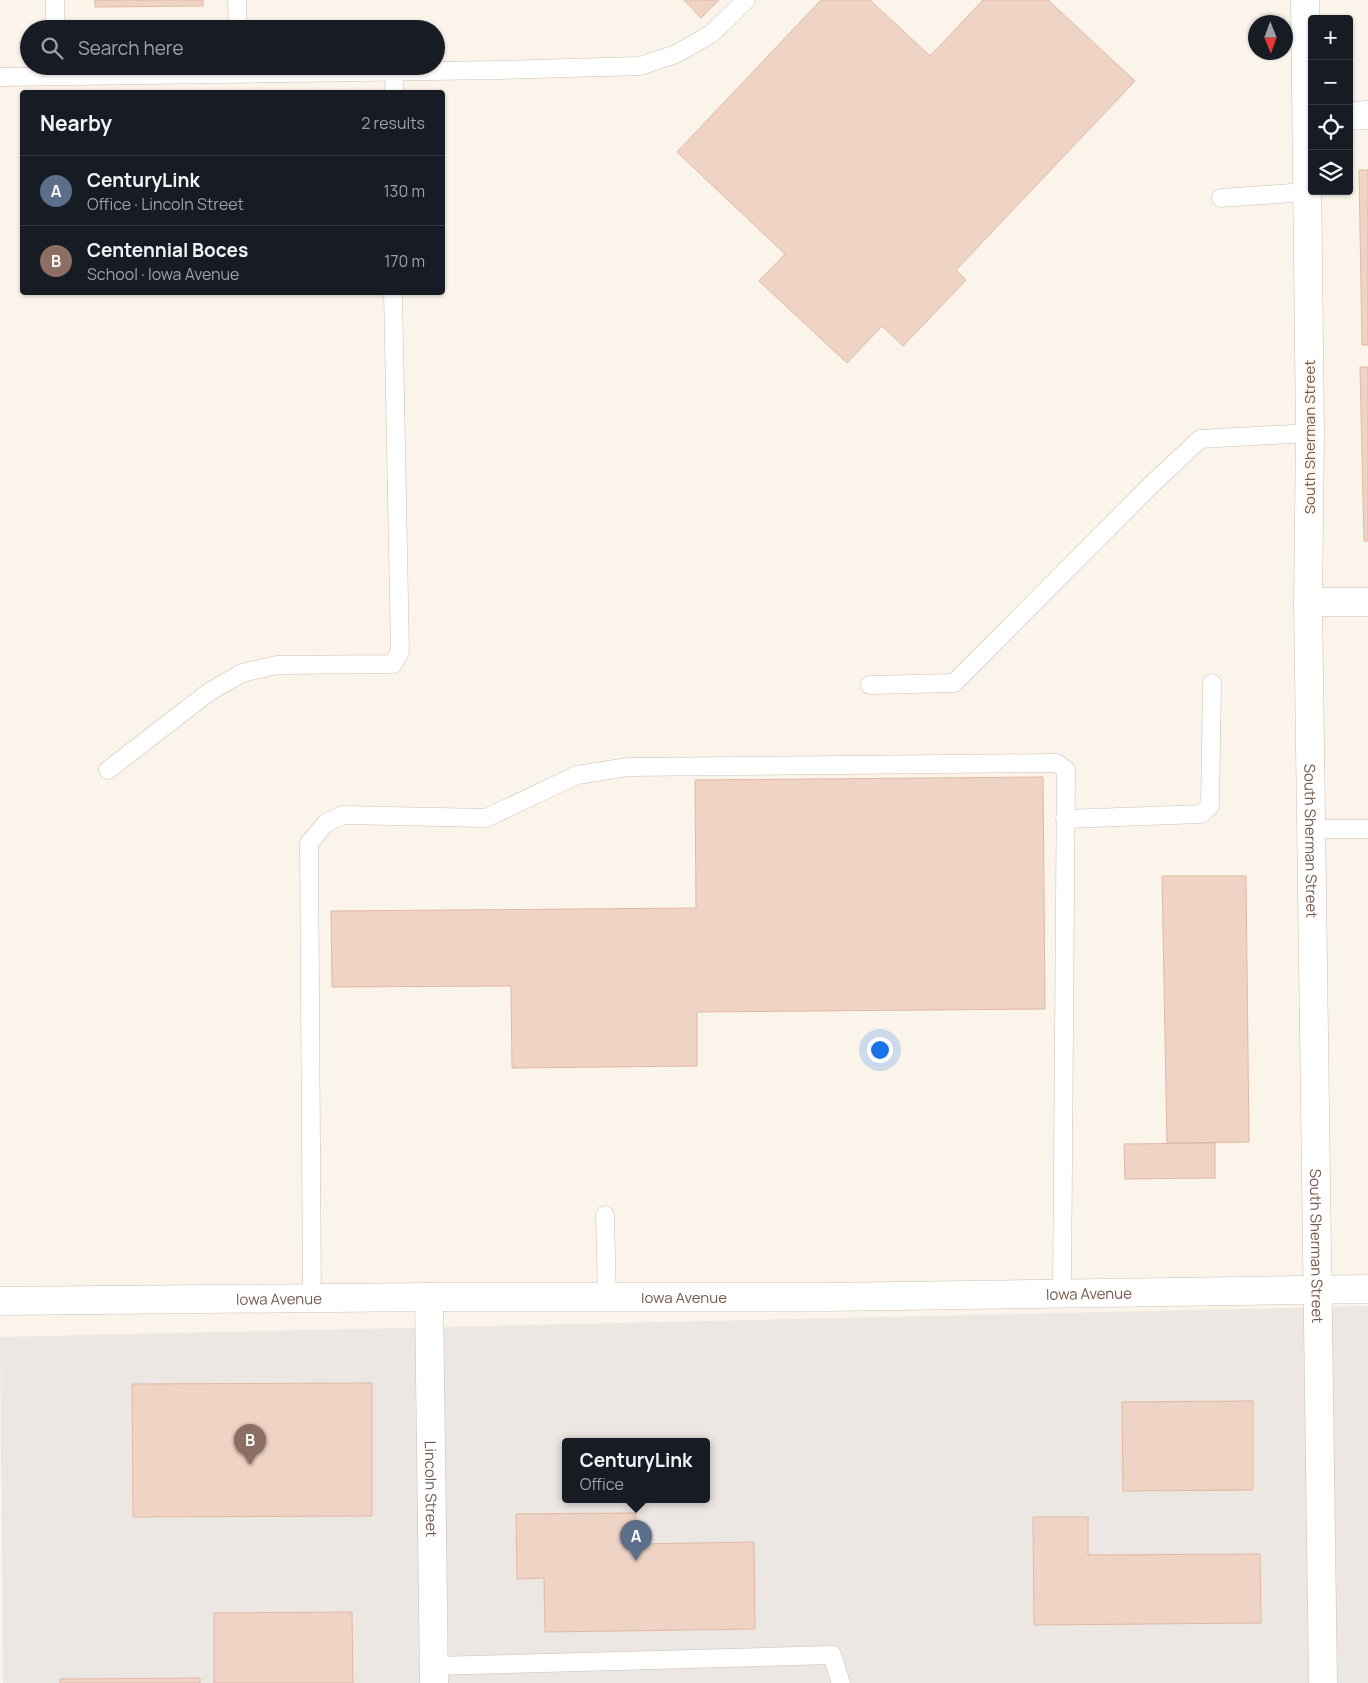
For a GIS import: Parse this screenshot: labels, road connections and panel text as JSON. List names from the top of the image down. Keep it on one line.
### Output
{"streets":{"street":["South Sherman Street","Iowa Avenue","Lincoln Street"]},"crossings":[["South Sherman Street","Iowa Avenue"],["Iowa Avenue","Lincoln Street"]],"north":"bottom","page":{"map_buttons":["+","−"],"search":"Search here","heading":["Nearby","2 results"],"list":[{"mark":"A","name":"CenturyLink","note":"Office · Lincoln Street","value":"130 m"},{"mark":"B","name":"Centennial Boces","note":"School · Iowa Avenue","value":"170 m"}],"pins":["B","A"],"popup":["CenturyLink","Office"]}}
